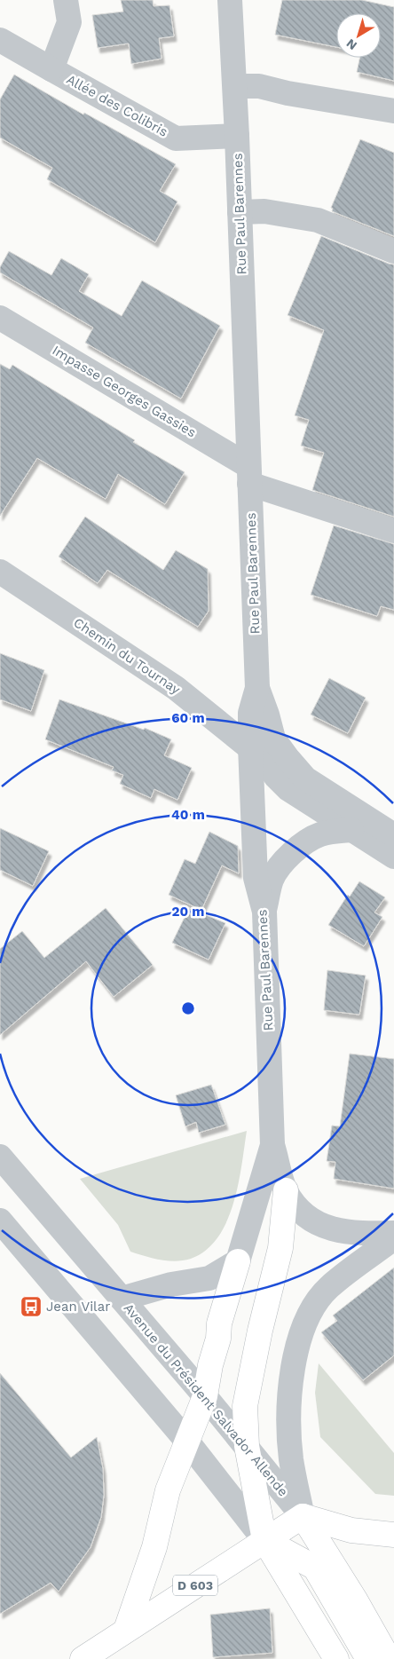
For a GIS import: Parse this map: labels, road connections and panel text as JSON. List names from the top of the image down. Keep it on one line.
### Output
{"streets":{"main road":["Avenue du Président Salvador Allende","D 603"],"street":["Allée des Colibris","Rue Paul Barennes","Impasse Georges Gassies","Chemin du Tournay"]},"crossings":[["Allée des Colibris","Rue Paul Barennes"],["Rue Paul Barennes","Impasse Georges Gassies"],["Rue Paul Barennes","Chemin du Tournay"],["Avenue du Président Salvador Allende","D 603"]],"places":{"bus stop":["Jean Vilar"]},"north":"bottom left","rings":["60 m","40 m","20 m"]}
